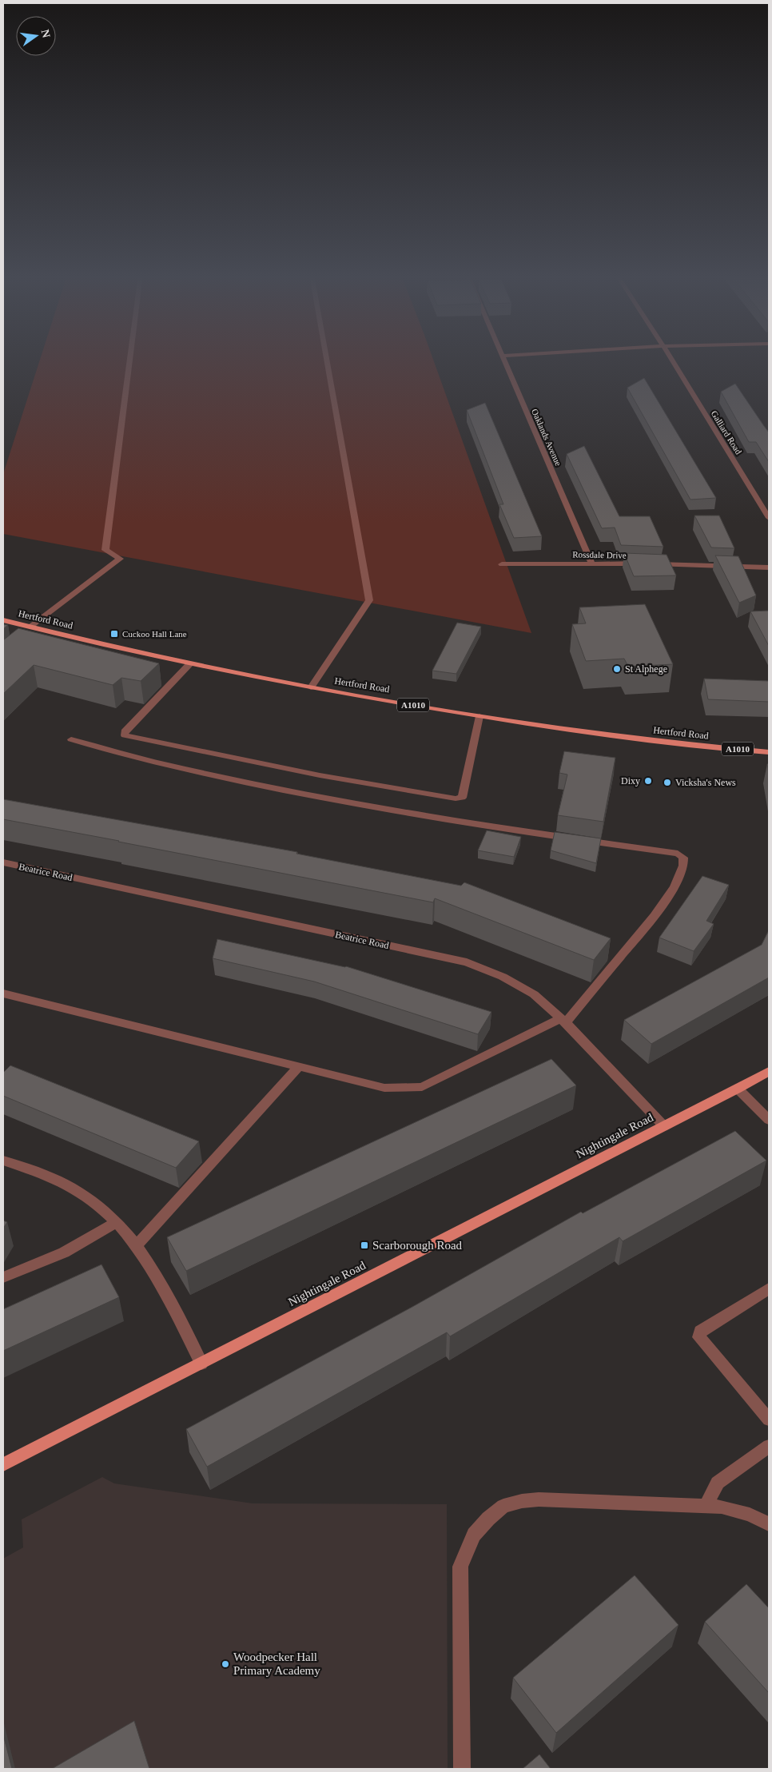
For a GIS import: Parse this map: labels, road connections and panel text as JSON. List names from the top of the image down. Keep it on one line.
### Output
{"streets":{"main road":["Hertford Road","A1010","Nightingale Road"],"street":["Galliard Road","Oaklands Avenue","Rossdale Drive","Beatrice Road"]},"crossings":[["Oaklands Avenue","Rossdale Drive"],["Beatrice Road","Nightingale Road"]],"places":{"transit":["Cuckoo Hall Lane","Scarborough Road"],"other":["St Alphege","Dixy","Vicksha's News","Woodpecker Hall Primary Academy"]},"north":"right"}
